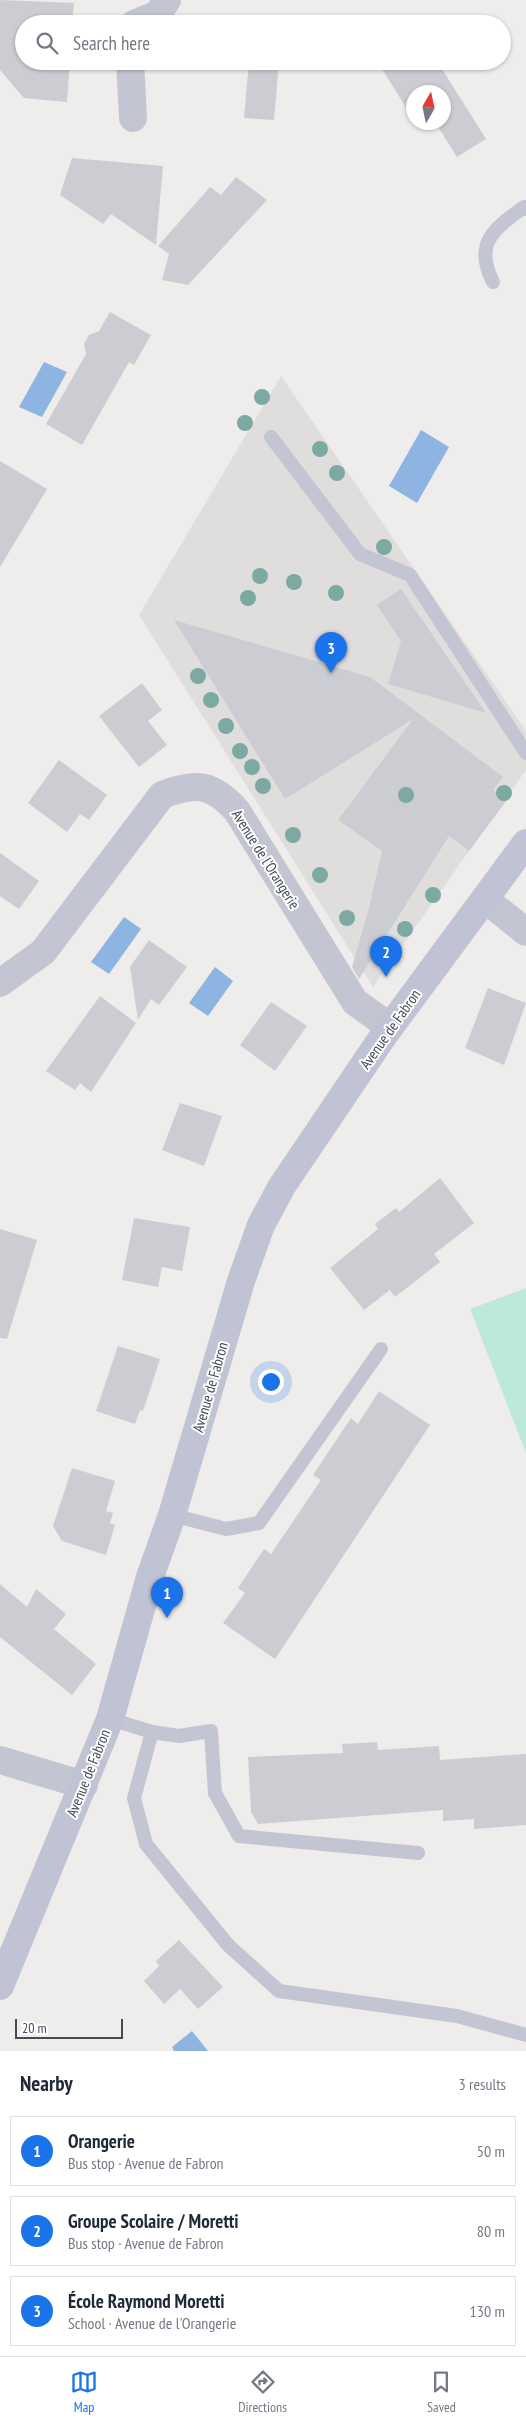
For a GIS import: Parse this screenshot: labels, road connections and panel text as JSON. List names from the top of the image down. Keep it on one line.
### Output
{"streets":{"street":["Avenue de l'Orangerie","Avenue de Fabron"]},"crossings":[["Avenue de l'Orangerie","Avenue de Fabron"]],"scale_bar":"20 m","north":"top","page":{"search":"Search here","pins":["3","2","1"],"scale":"20 m","heading":["Nearby","3 results"],"list":[{"mark":"1","name":"Orangerie","note":"Bus stop · Avenue de Fabron","value":"50 m"},{"mark":"2","name":"Groupe Scolaire / Moretti","note":"Bus stop · Avenue de Fabron","value":"80 m"},{"mark":"3","name":"École Raymond Moretti","note":"School · Avenue de l'Orangerie","value":"130 m"}],"nav":["Map","Directions","Saved"]}}
